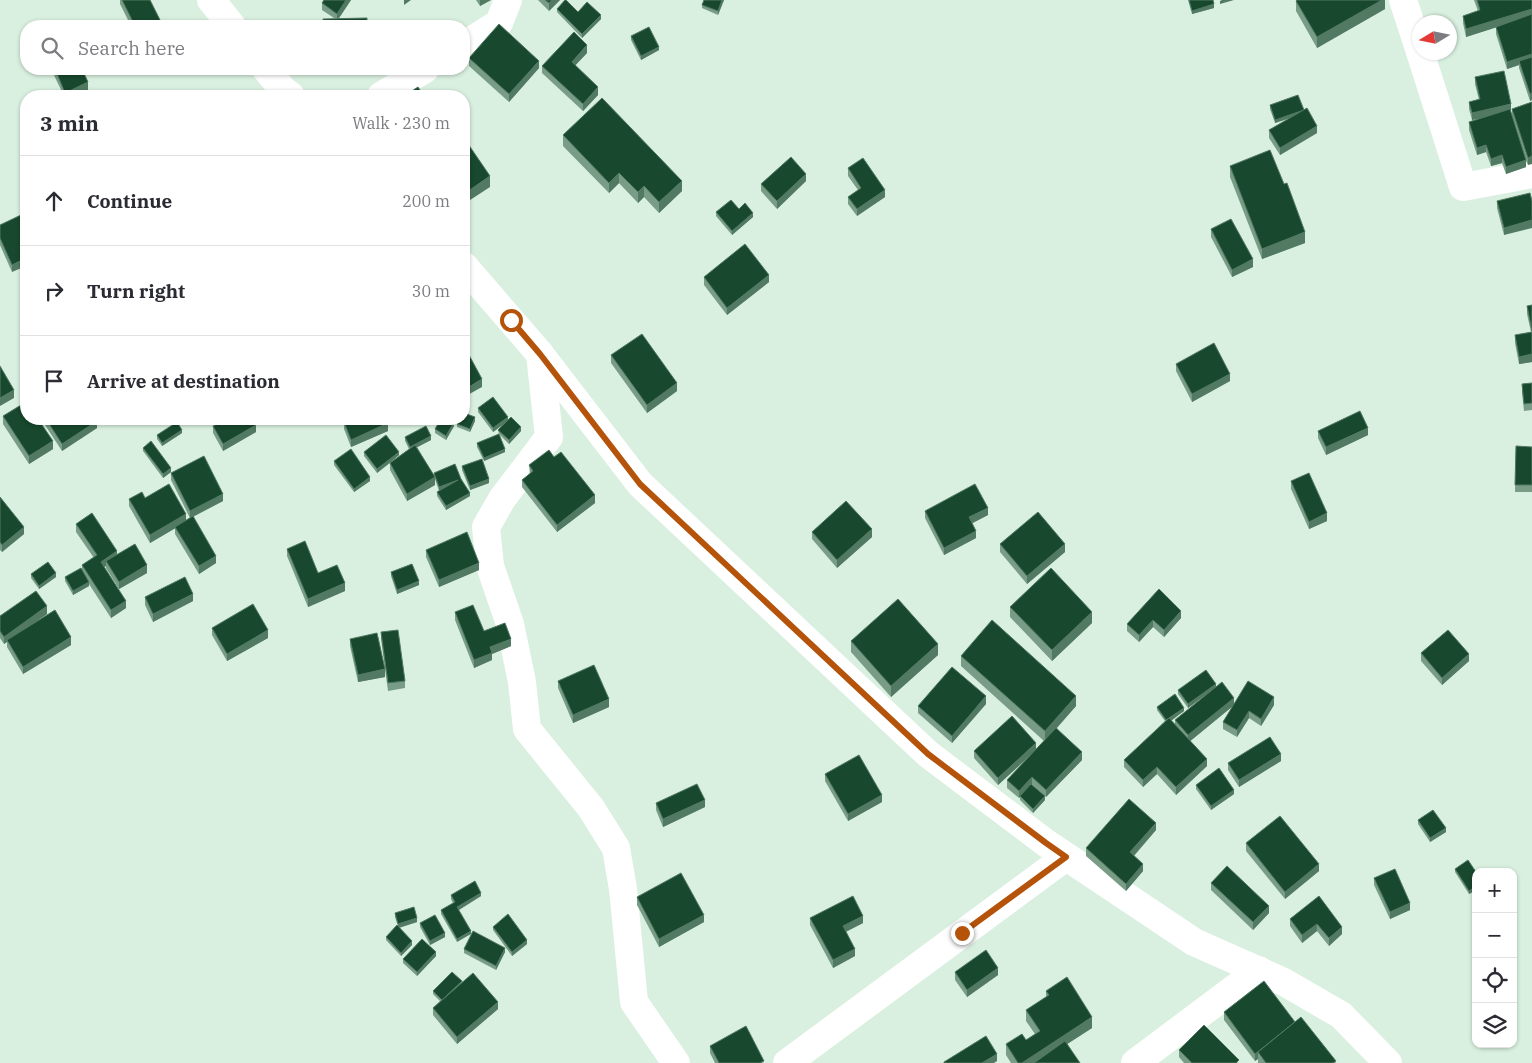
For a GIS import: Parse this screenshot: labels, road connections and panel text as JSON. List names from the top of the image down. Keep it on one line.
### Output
{"north":"left","page":{"search":"Search here","heading":["3 min","Walk · 230 m"],"list":[["Continue","200 m"],["Turn right","30 m"],"Arrive at destination"],"map_buttons":["+","−"]}}
